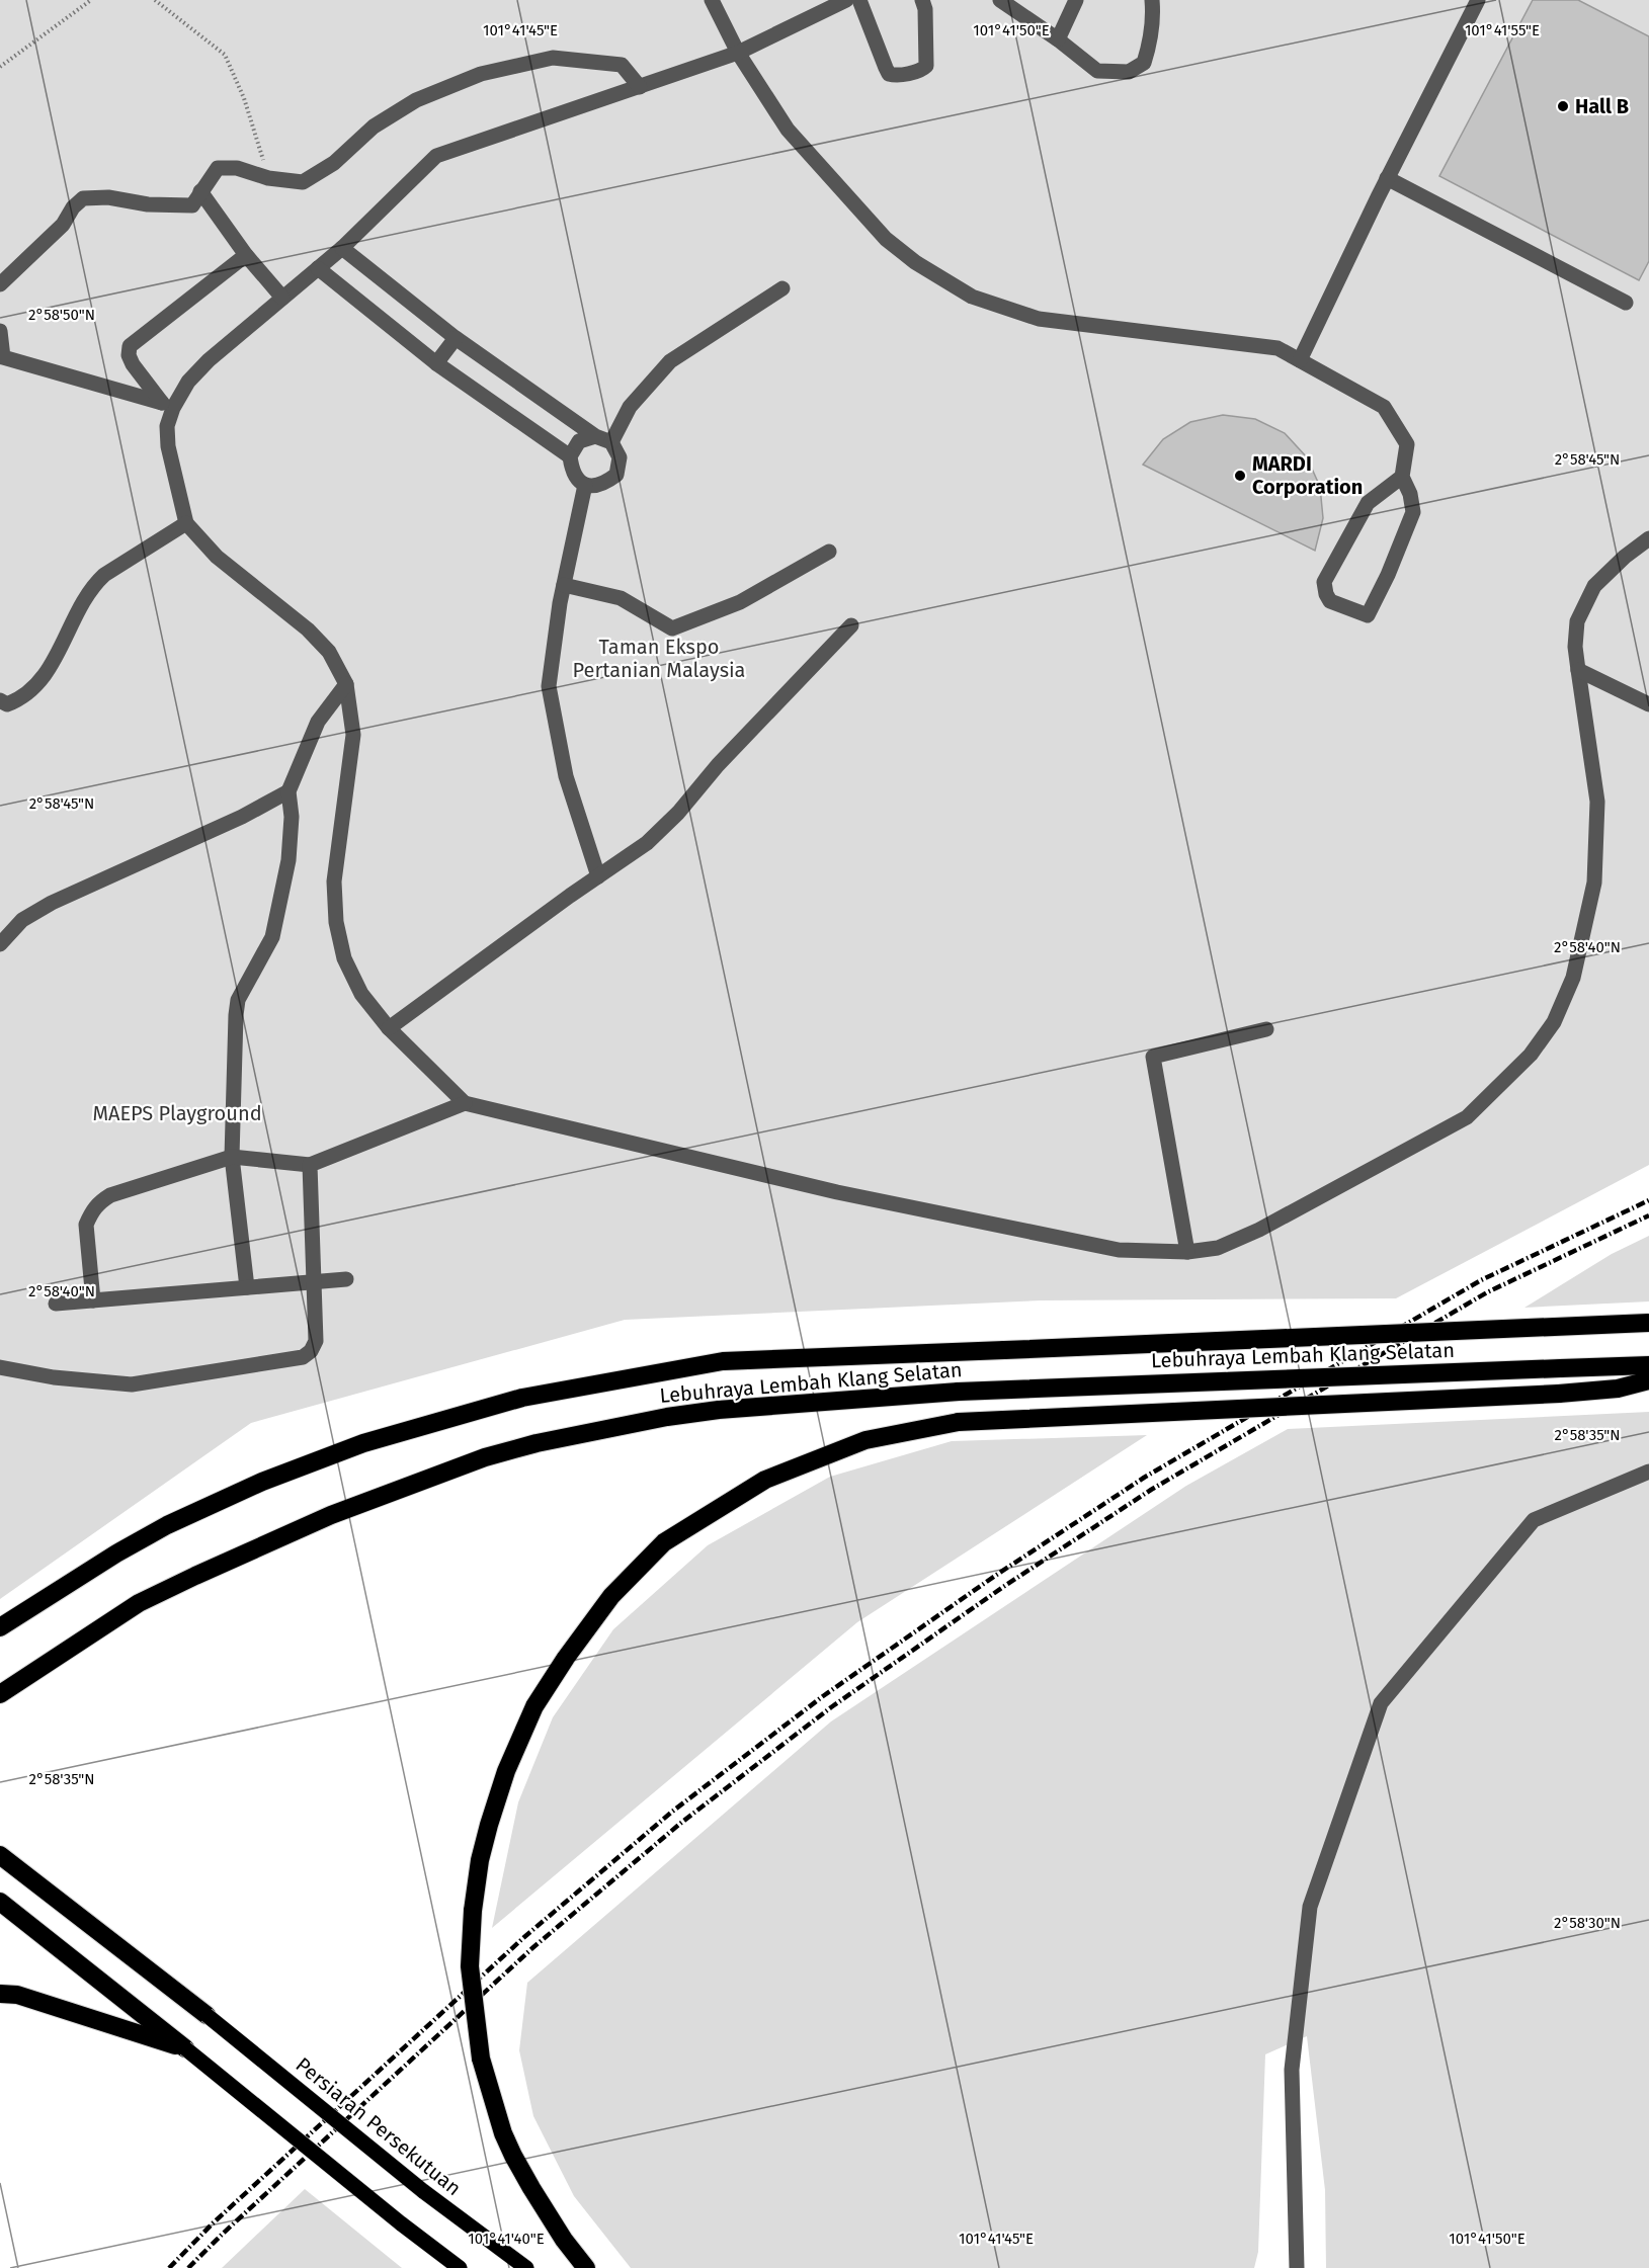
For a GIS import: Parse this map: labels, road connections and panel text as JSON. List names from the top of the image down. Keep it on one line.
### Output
{"streets":{"highway":["Lebuhraya Lembah Klang Selatan"],"main road":["Persiaran Persekutuan"]},"parks":["Taman Ekspo Pertanian Malaysia","MAEPS Playground"],"places":["Hall B","MARDI Corporation"],"coordinates":["101°41'45\"E","101°41'50\"E","101°41'55\"E","2°58'50\"N","2°58'45\"N","2°58'40\"N","2°58'35\"N","2°58'30\"N","101°41'40\"E"]}
